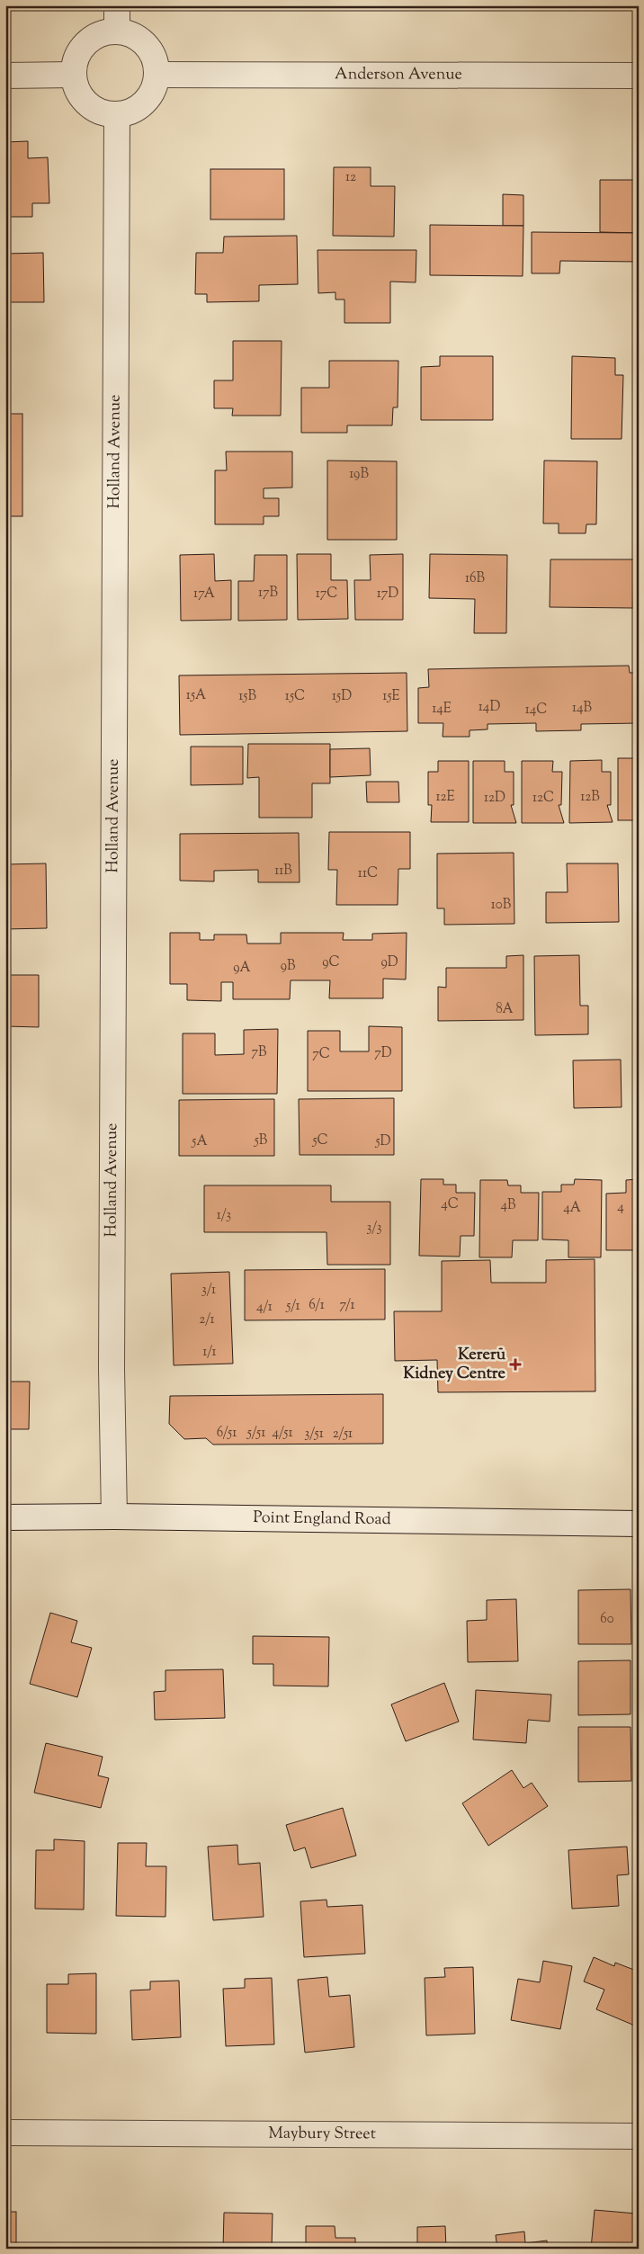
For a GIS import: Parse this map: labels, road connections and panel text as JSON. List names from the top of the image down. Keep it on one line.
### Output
{"streets":{"street":["Anderson Avenue","Holland Avenue","Point England Road","Maybury Street"]},"crossings":[["Anderson Avenue","Holland Avenue"],["Holland Avenue","Point England Road"]],"places":{"health":["Kererū Kidney Centre"]},"house_numbers":["12","19B","16B","17B","17A","17C","17D","15A","15B","15C","15D","15E","14D","14B","14E","14C","12E","12B","12D","12C","11B","11C","10B","9C","9D","9B","9A","8A","7B","7D","7C","5B","5C","5A","5D","4C","4B","4","4A","1/3","3/3","3/1","6/1","7/1","5/1","4/1","2/1","1/1","6/51","5/51","4/51","3/51","2/51","60"]}
